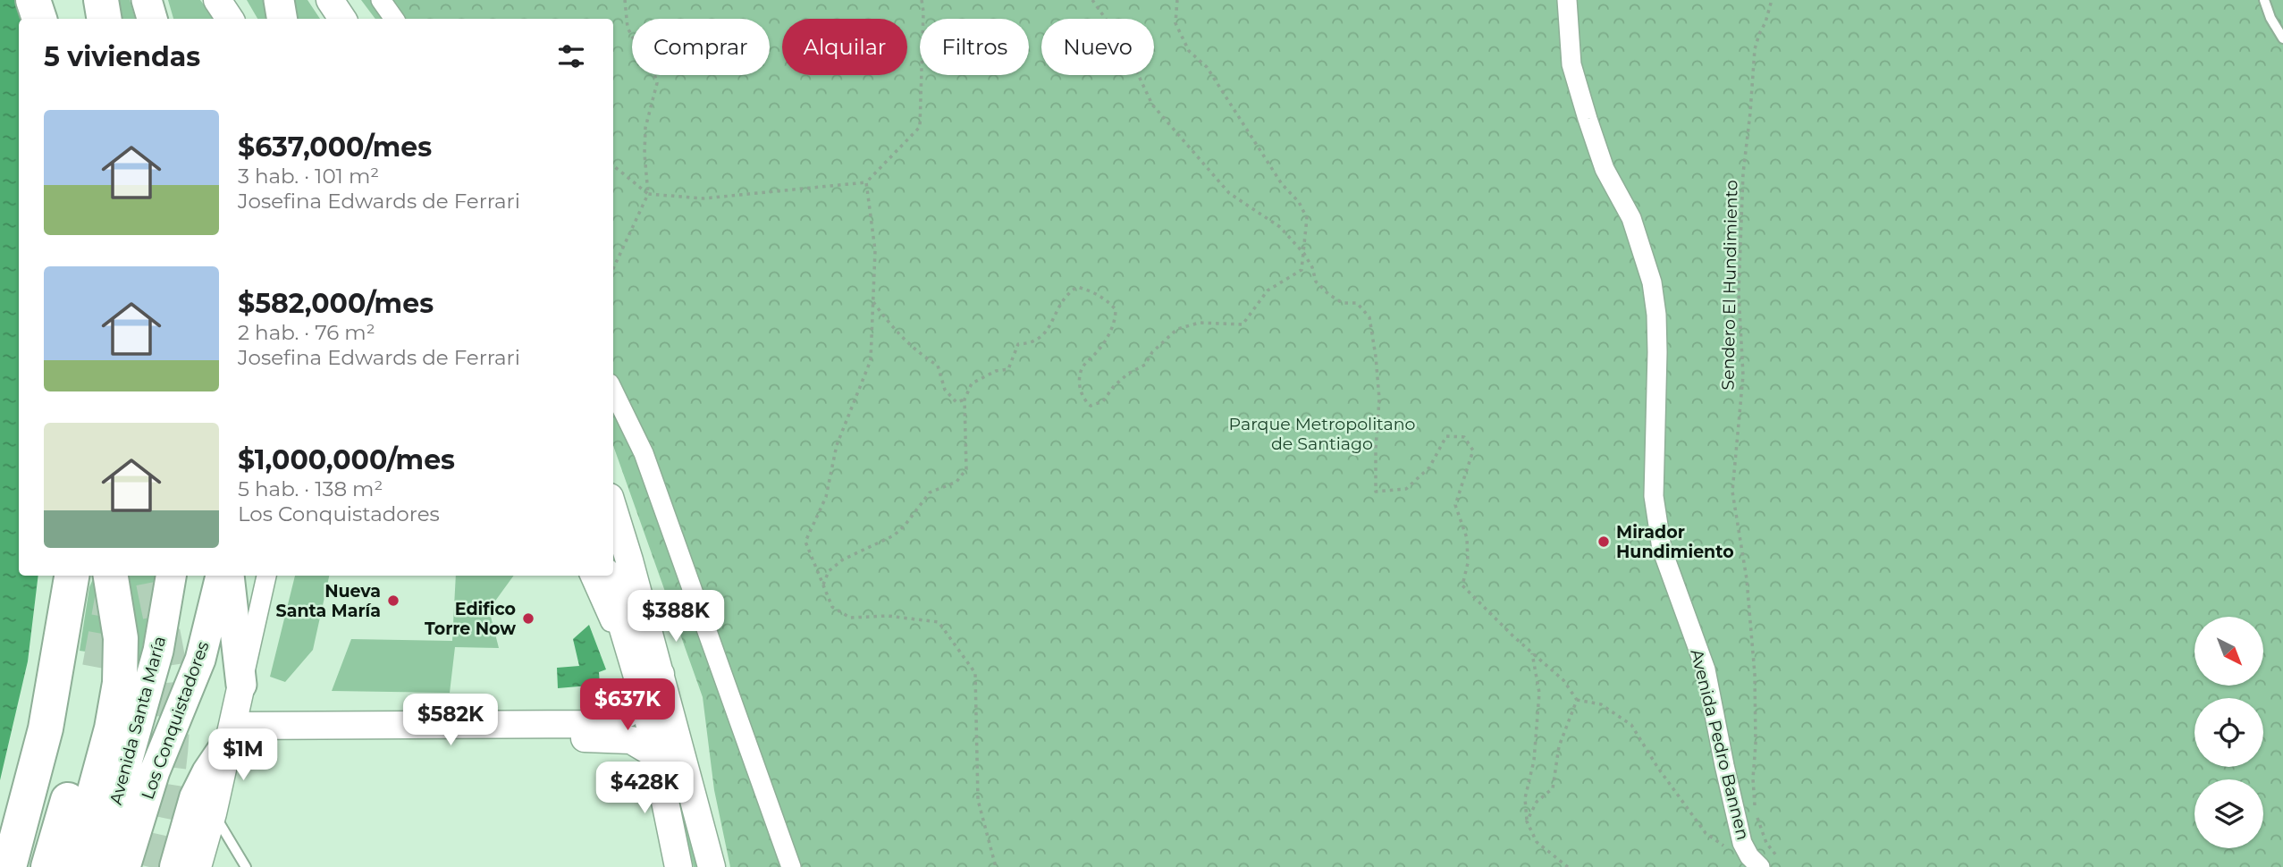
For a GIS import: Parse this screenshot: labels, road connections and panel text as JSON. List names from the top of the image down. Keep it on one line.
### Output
{"streets":{"main road":["Avenida Santa María","Los Conquistadores"],"street":["Avenida Pedro Bannen"],"path":["Sendero El Hundimiento"]},"crossings":[["Sendero El Hundimiento","Avenida Pedro Bannen"]],"parks":["Parque Metropolitano de Santiago"],"places":["Mirador Hundimiento","Nueva Santa María","Edifico Torre Now"],"north":"bottom right","page":{"chip":["Comprar","Alquilar","Filtros","Nuevo"],"heading":"5 viviendas","list":[{"name":"$637,000/mes","note":"3 hab. · 101 m² · Josefina Edwards de Ferrari"},{"name":"$582,000/mes","note":"2 hab. · 76 m² · Josefina Edwards de Ferrari"},{"name":"$1,000,000/mes","note":"5 hab. · 138 m² · Los Conquistadores"}],"price":["$388K","$637K","$582K","$1M","$428K"]}}
